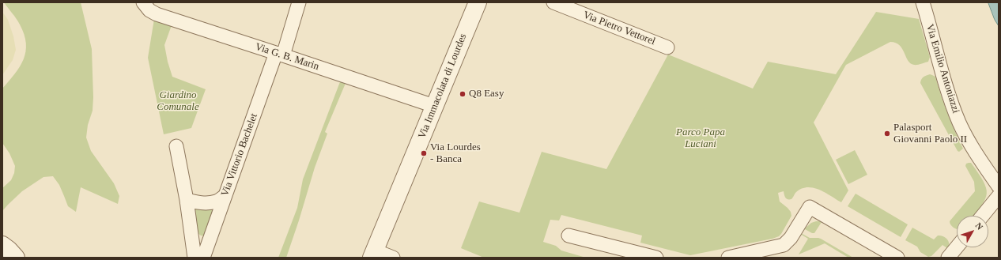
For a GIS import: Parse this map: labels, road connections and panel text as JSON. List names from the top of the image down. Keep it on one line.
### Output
{"streets":{"street":["Via Pietro Vettorel","Via G. B. Marin","Via Emilio Antoniazzi","Via Immacolata di Lourdes","Via Vittorio Bachelet"]},"crossings":[["Via G. B. Marin","Via Immacolata di Lourdes"],["Via G. B. Marin","Via Vittorio Bachelet"]],"parks":["Giardino Comunale","Parco Papa Luciani"],"places":["Q8 Easy","Palasport Giovanni Paolo II","Via Lourdes - Banca"],"north":"top right"}
